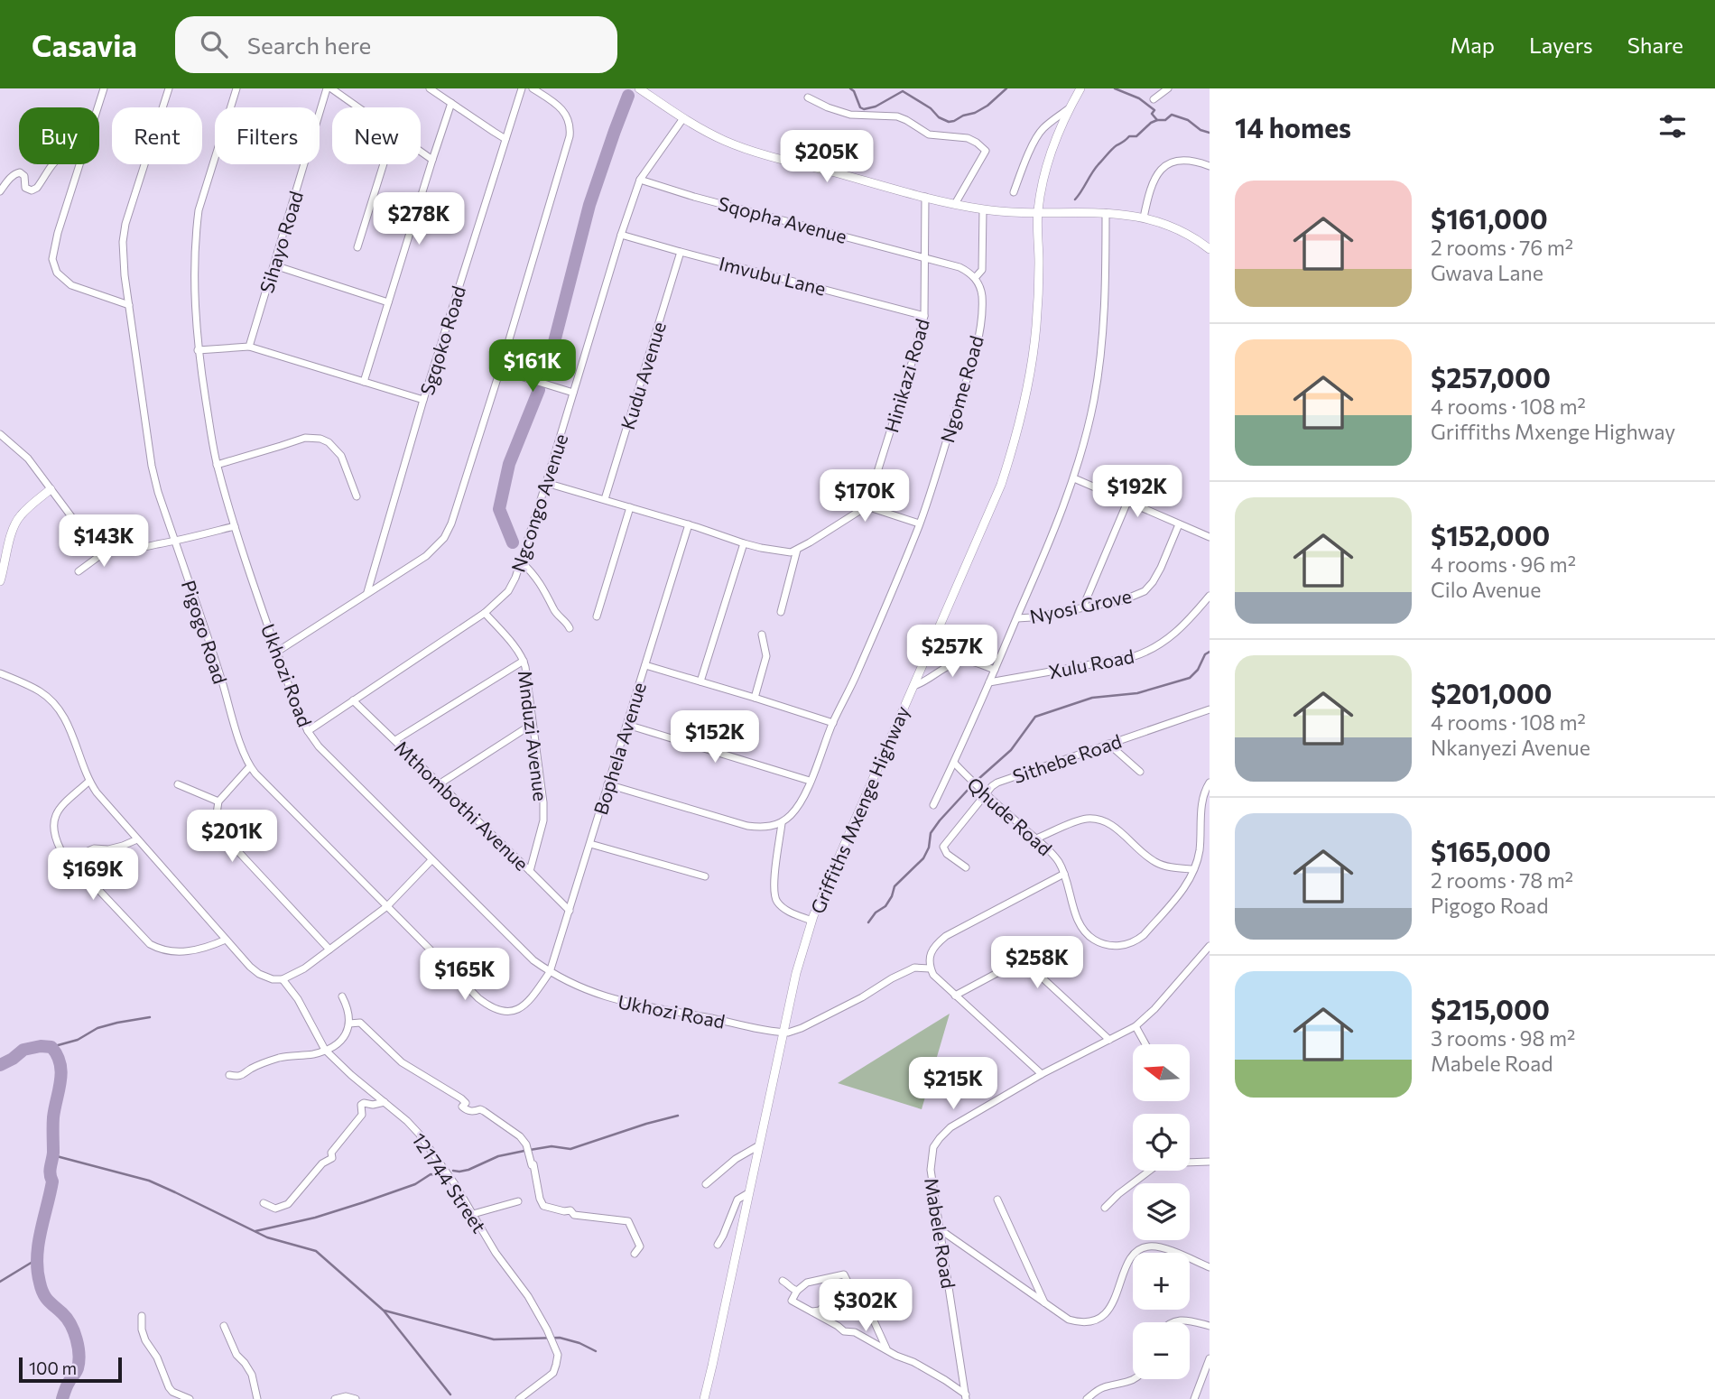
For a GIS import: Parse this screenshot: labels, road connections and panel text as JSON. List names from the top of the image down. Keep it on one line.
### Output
{"streets":{"street":["Sqopha Avenue","Sihayo Road","Imvubu Lane","Sgqoko Road","Kudu Avenue","Hinikazi Road","Ngome Road","Ngcongo Avenue","Nyosi Grove","Pigogo Road","Xulu Road","Ukhozi Road","Mnduzi Avenue","Bophela Avenue","Sithebe Road","Mthombothi Avenue","Griffiths Mxenge Highway","Qhude Road","121744 Street","Mabele Road"]},"crossings":[["Sqopha Avenue","Hinikazi Road"],["Sqopha Avenue","Ngcongo Avenue"],["Imvubu Lane","Kudu Avenue"],["Imvubu Lane","Hinikazi Road"],["Imvubu Lane","Ngcongo Avenue"],["Ngcongo Avenue","Ukhozi Road"],["Ngcongo Avenue","Mnduzi Avenue"],["Ngcongo Avenue","Mthombothi Avenue"],["Pigogo Road","Ukhozi Road"],["Pigogo Road","Bophela Avenue"],["Ukhozi Road","Bophela Avenue"],["Ukhozi Road","Griffiths Mxenge Highway"],["Mnduzi Avenue","Mthombothi Avenue"],["Bophela Avenue","Mthombothi Avenue"],["Sithebe Road","Qhude Road"]],"scale_bar":"100 m","north":"left","page":{"header":"Casavia","search":"Search here","nav":["Map","Layers","Share"],"heading":"14 homes","chip":["Buy","Rent","Filters","New"],"price":["$205K","$278K","$161K","$192K","$170K","$143K","$257K","$152K","$201K","$169K","$258K","$165K","$215K","$302K"],"list":[{"name":"$161,000","note":"2 rooms · 76 m² · Gwava Lane"},{"name":"$257,000","note":"4 rooms · 108 m² · Griffiths Mxenge Highway"},{"name":"$152,000","note":"4 rooms · 96 m² · Cilo Avenue"},{"name":"$201,000","note":"4 rooms · 108 m² · Nkanyezi Avenue"},{"name":"$165,000","note":"2 rooms · 78 m² · Pigogo Road"},{"name":"$215,000","note":"3 rooms · 98 m² · Mabele Road"}],"map_buttons":["+","−"],"scale":"100 m"}}
